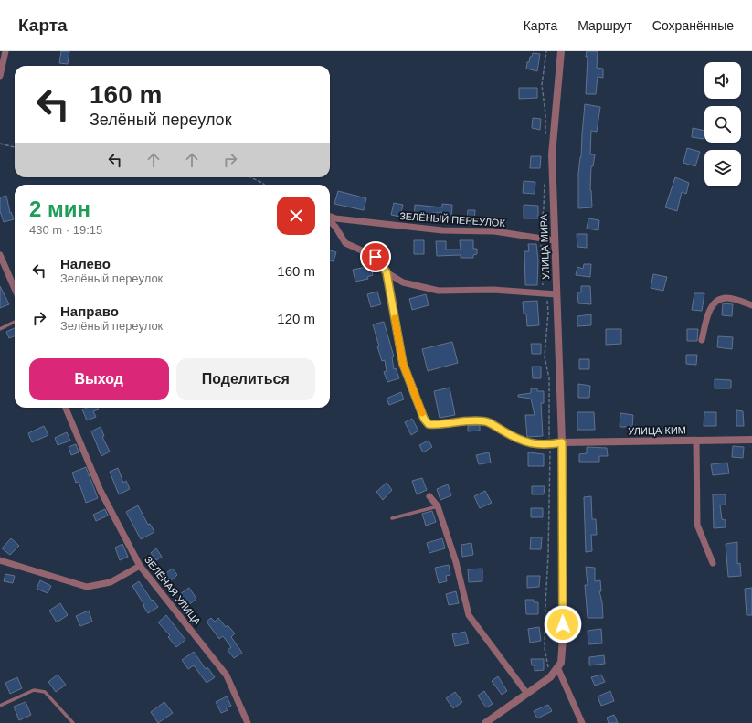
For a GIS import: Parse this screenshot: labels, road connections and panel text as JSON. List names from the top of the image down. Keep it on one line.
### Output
{"streets":{"street":["ЗЕЛЁНЫЙ ПЕРЕУЛОК","УЛИЦА МИРА","УЛИЦА КИМ","ЗЕЛЁНАЯ УЛИЦА"]},"crossings":[["ЗЕЛЁНЫЙ ПЕРЕУЛОК","УЛИЦА МИРА"],["ЗЕЛЁНЫЙ ПЕРЕУЛОК","УЛИЦА КИМ"],["УЛИЦА МИРА","УЛИЦА КИМ"]],"page":{"header":"Карта","nav":["Карта","Маршрут","Сохранённые"],"turn":["160 m","Зелёный переулок"],"heading":["2 мин","430 m · 19:15"],"list":[{"name":"Налево","note":"Зелёный переулок","value":"160 m"},{"name":"Направо","note":"Зелёный переулок","value":"120 m"}],"buttons":["Выход","Поделиться"]}}
